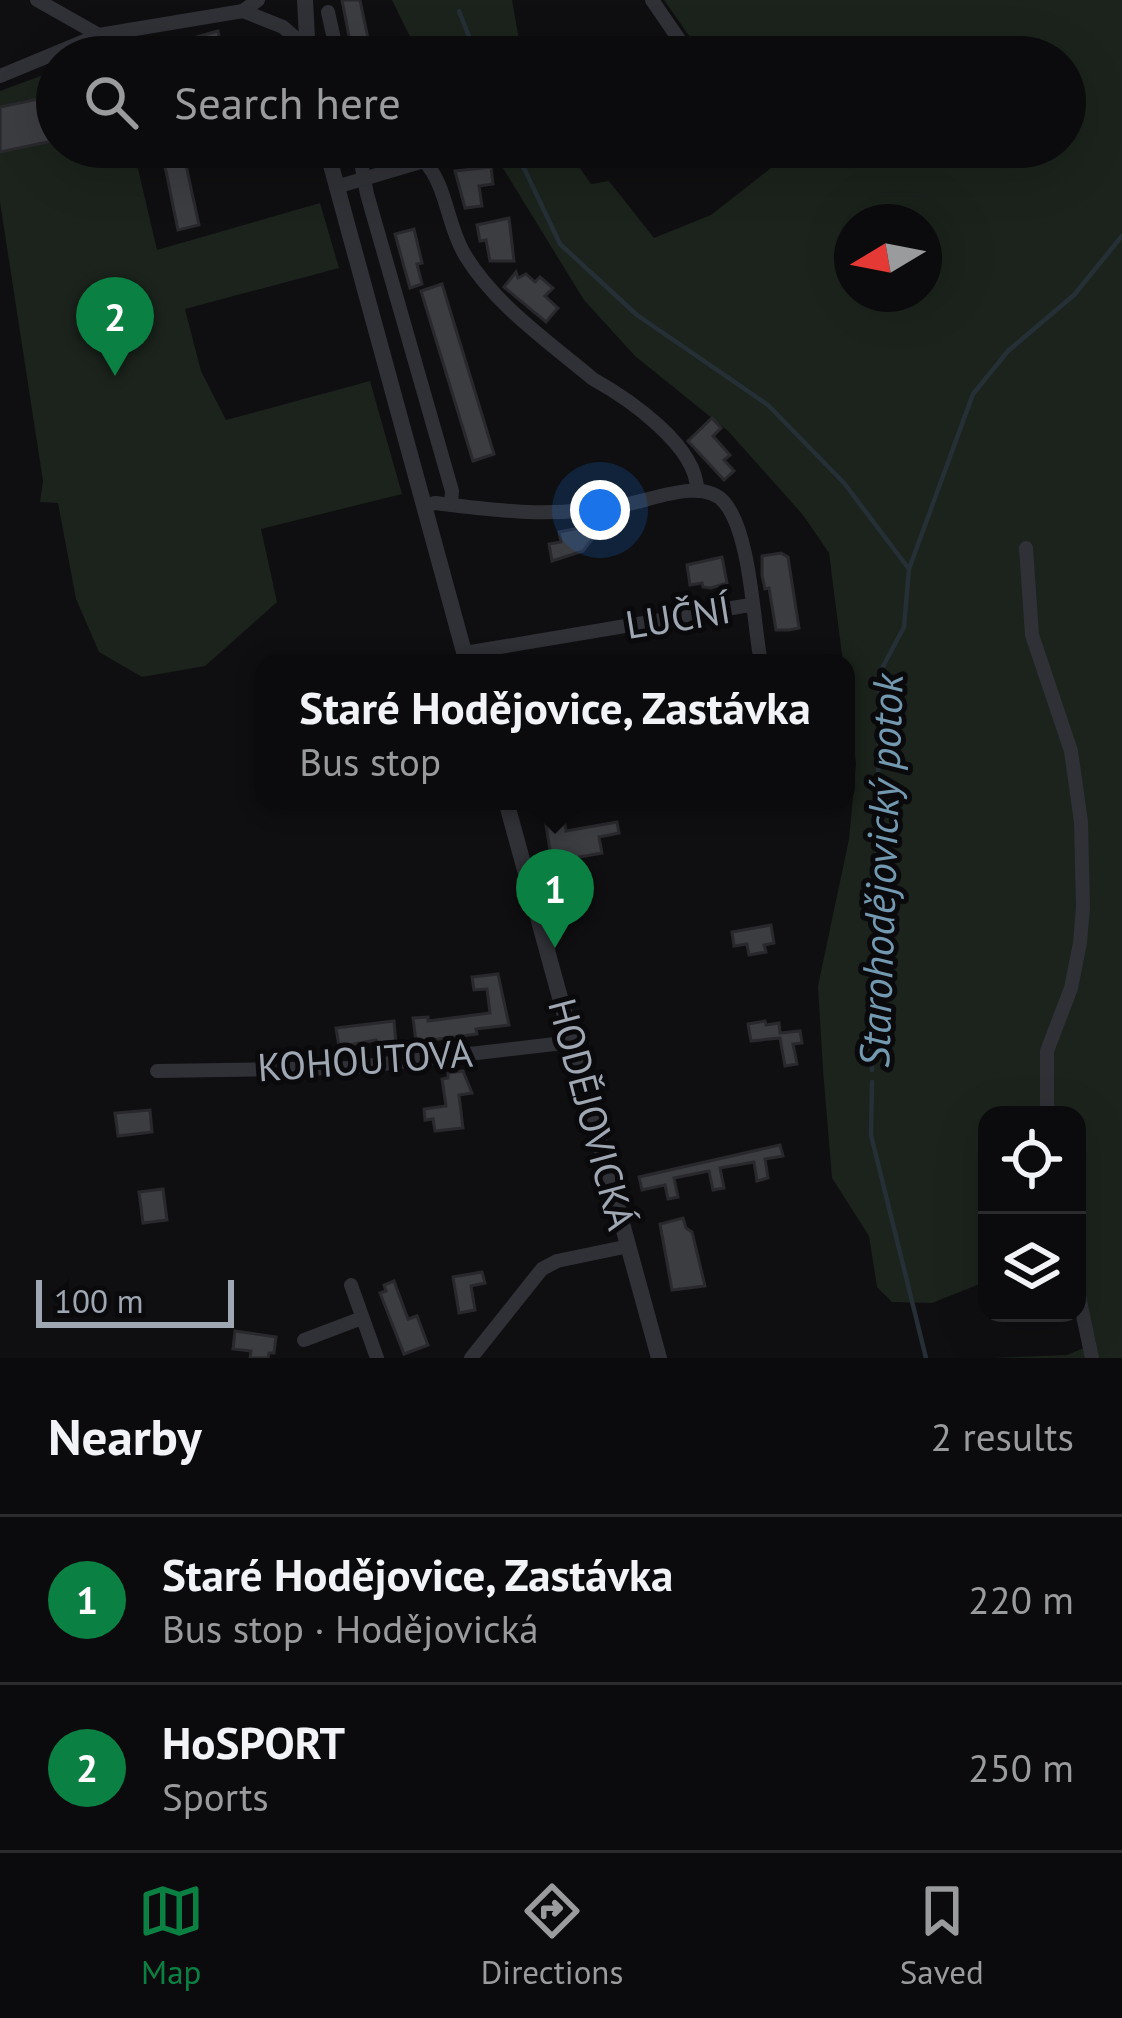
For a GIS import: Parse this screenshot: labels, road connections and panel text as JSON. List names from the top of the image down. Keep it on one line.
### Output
{"streets":{"street":["LUČNÍ","KOHOUTOVA","HODĚJOVICKÁ"]},"crossings":[["KOHOUTOVA","HODĚJOVICKÁ"]],"water":["Starohodějovický potok"],"scale_bar":"100 m","north":"left","page":{"search":"Search here","pins":["2","1"],"popup":["Staré Hodějovice, Zastávka","Bus stop"],"scale":"100 m","heading":["Nearby","2 results"],"list":[{"mark":"1","name":"Staré Hodějovice, Zastávka","note":"Bus stop · Hodějovická","value":"220 m"},{"mark":"2","name":"HoSPORT","note":"Sports","value":"250 m"}],"nav":["Map","Directions","Saved"]}}
